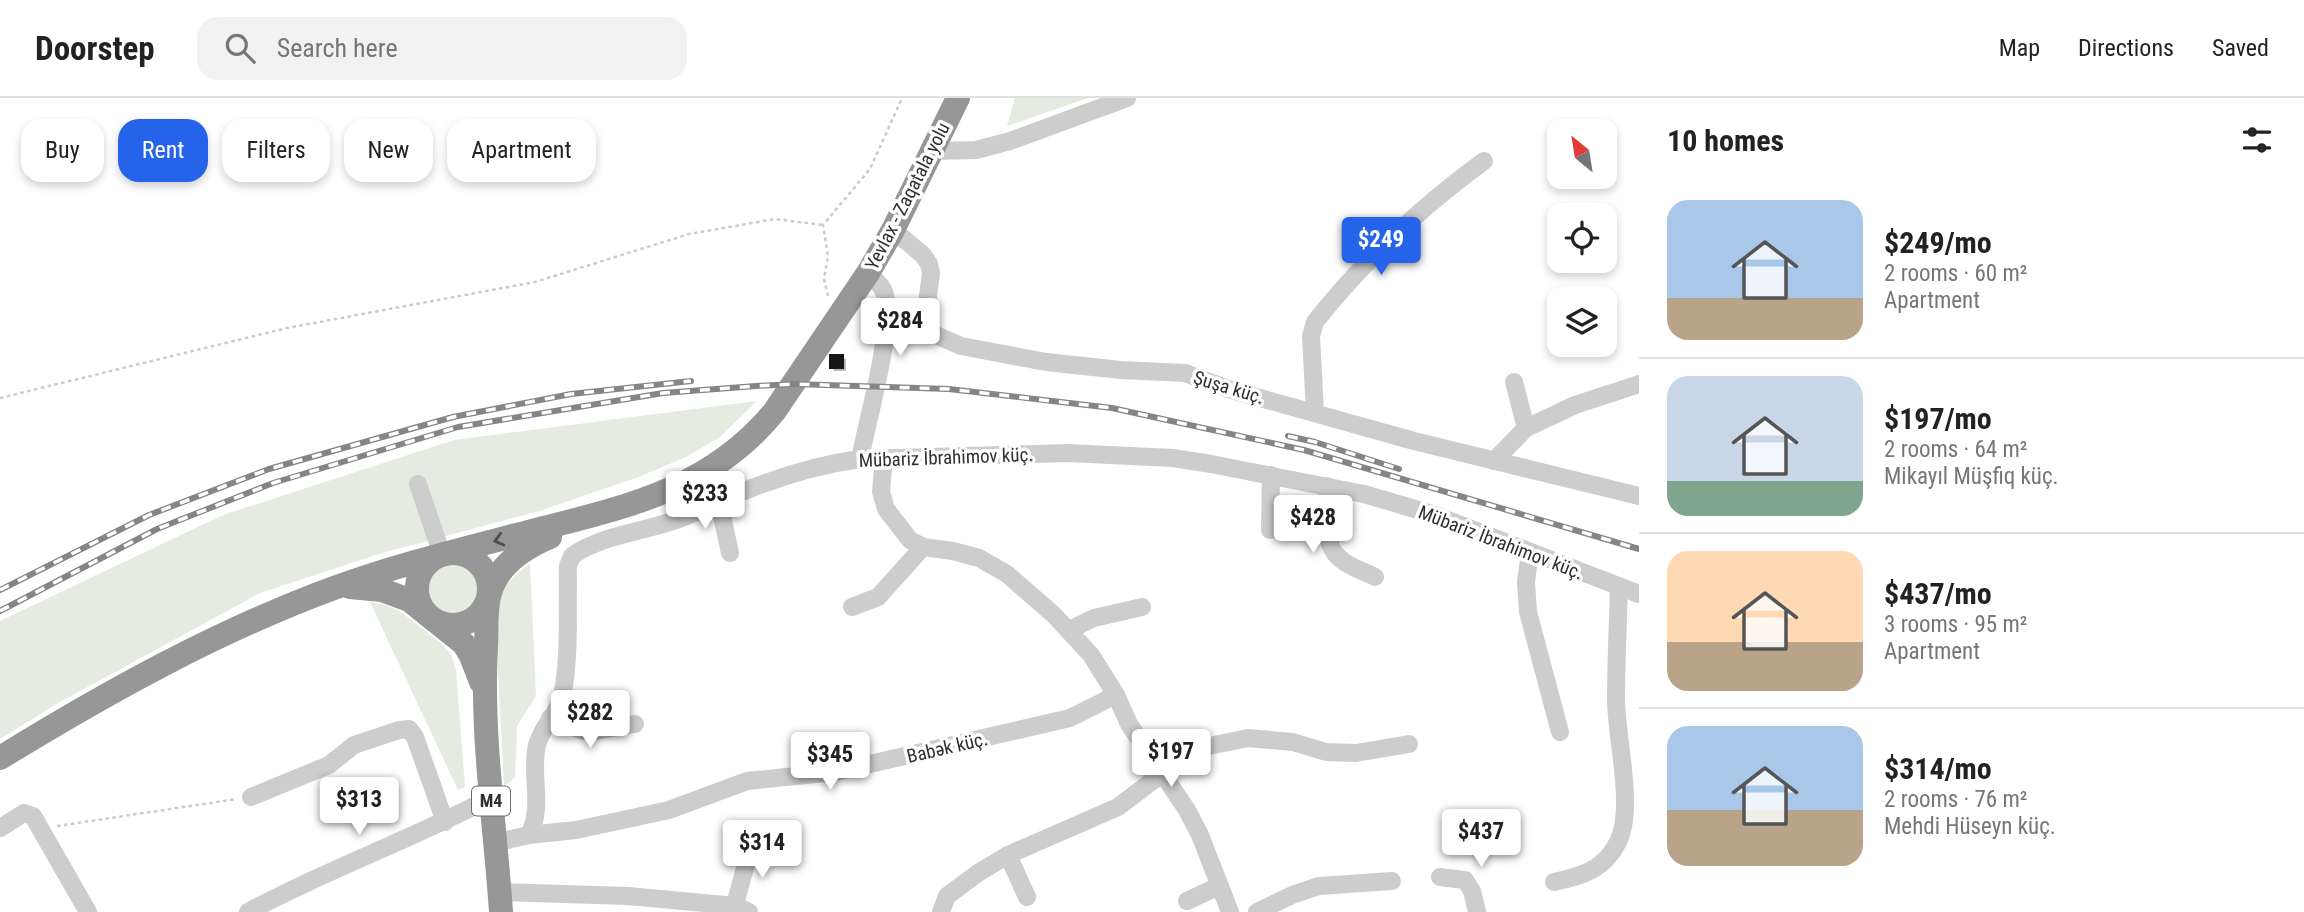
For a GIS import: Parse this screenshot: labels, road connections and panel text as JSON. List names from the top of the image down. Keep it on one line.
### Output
{"streets":{"highway":["Yevlax - Zaqatala yolu","M4"],"street":["Şuşa küç.","Mübariz İbrahimov küç.","Babək küç."]},"crossings":[["Yevlax - Zaqatala yolu","Şuşa küç."],["Mübariz İbrahimov küç.","Babək küç."]],"north":"top left","page":{"header":"Doorstep","search":"Search here","nav":["Map","Directions","Saved"],"heading":"10 homes","chip":["Buy","Rent","Filters","New","Apartment"],"list":[{"name":"$249/mo","note":"2 rooms · 60 m² · Apartment"},{"name":"$197/mo","note":"2 rooms · 64 m² · Mikayıl Müşfiq küç."},{"name":"$437/mo","note":"3 rooms · 95 m² · Apartment"},{"name":"$314/mo","note":"2 rooms · 76 m² · Mehdi Hüseyn küç."}],"price":["$249","$284","$233","$428","$282","$197","$345","$313","$437","$314"]}}
